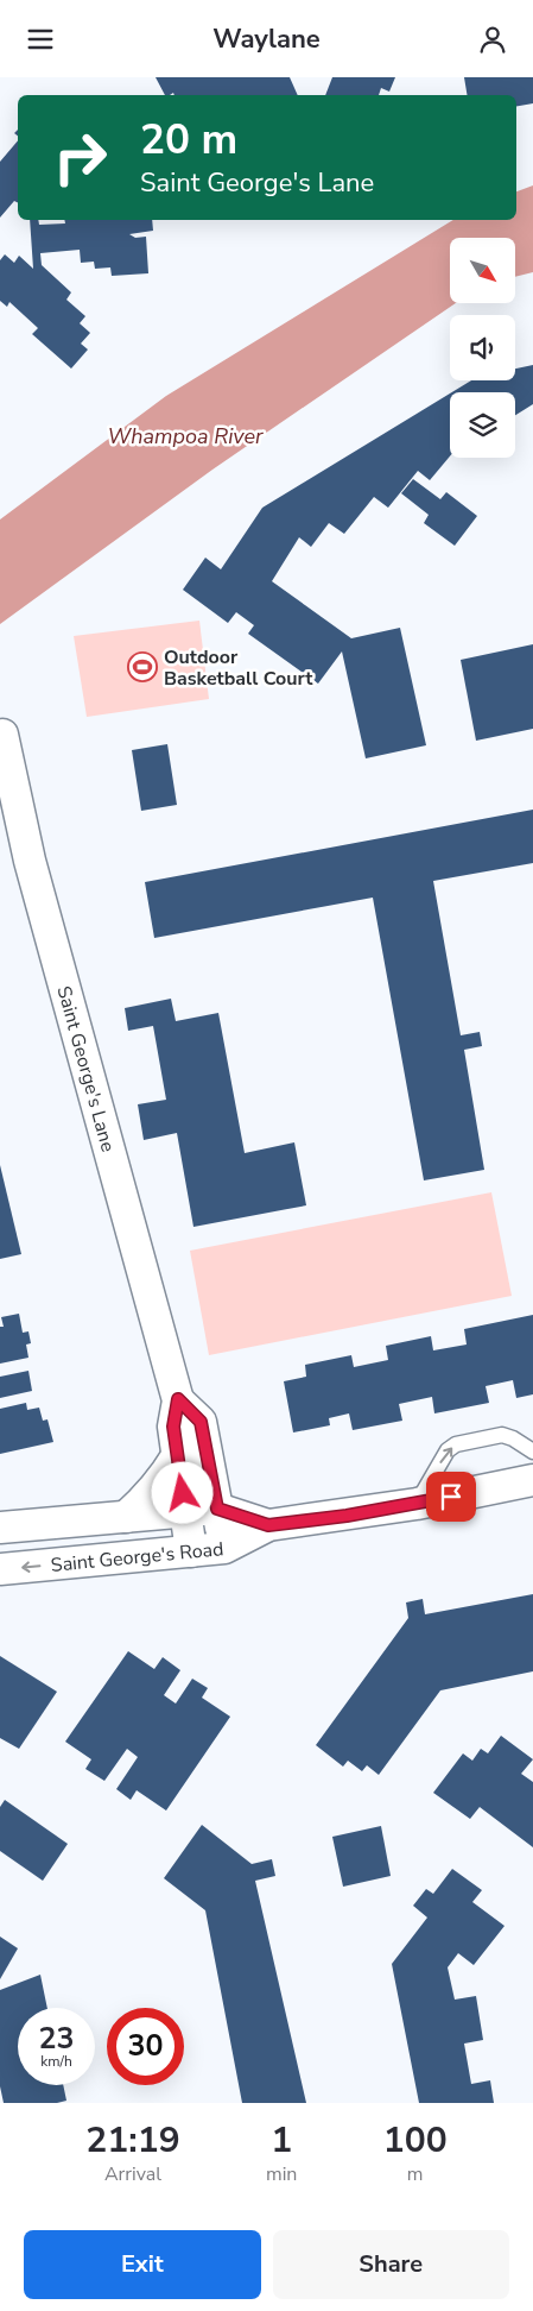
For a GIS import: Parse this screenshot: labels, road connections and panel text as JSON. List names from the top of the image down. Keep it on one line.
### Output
{"streets":{"street":["Saint George's Lane","Saint George's Road"]},"crossings":[["Saint George's Lane","Saint George's Road"]],"water":["Whampoa River"],"places":{"sports":["Outdoor Basketball Court"]},"north":"bottom right","page":{"header":"Waylane","turn":["20 m","Saint George's Lane"],"speed":"23 km/h","limit":"30","eta":["21:19","Arrival","1","min","100","m"],"buttons":["Exit","Share"]}}
